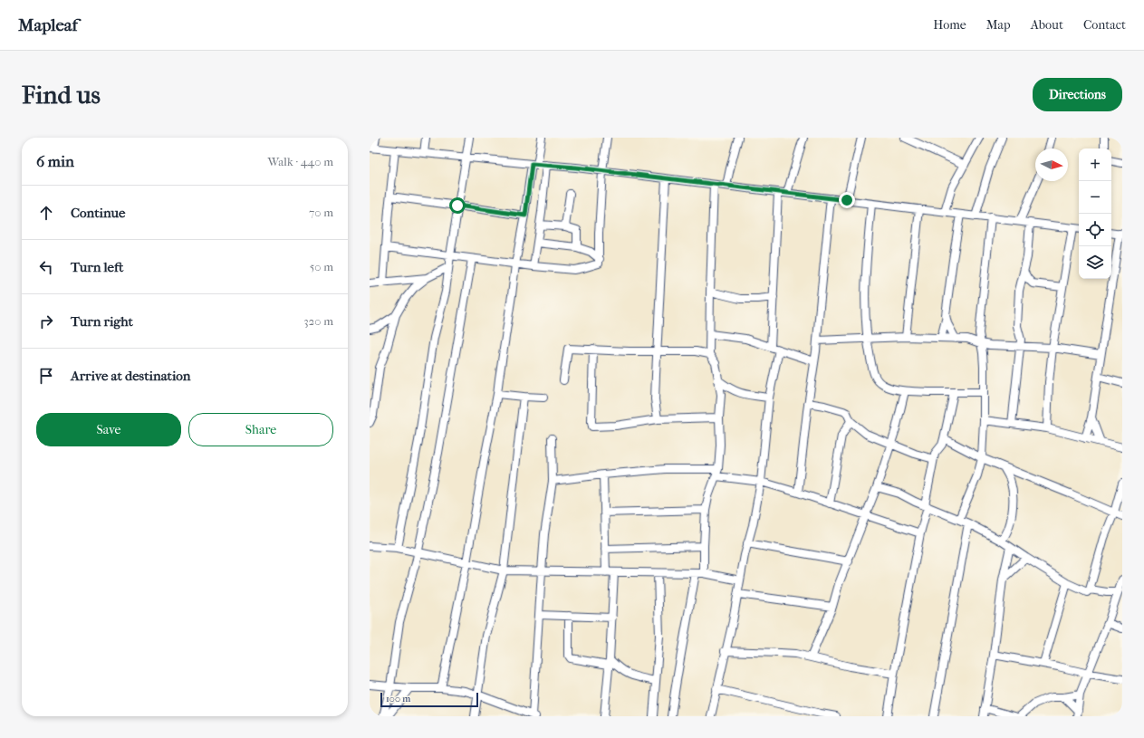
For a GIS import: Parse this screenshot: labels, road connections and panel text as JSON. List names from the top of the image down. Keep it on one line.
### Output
{"scale_bar":"100 m","north":"right","page":{"header":"Mapleaf","nav":["Home","Map","About","Contact"],"buttons":["Directions",["Save","Share"]],"title":"Find us","heading":["6 min","Walk · 440 m"],"map_buttons":["+","−"],"list":[["Continue","70 m"],["Turn left","50 m"],["Turn right","320 m"],"Arrive at destination"],"scale":"100 m"}}
